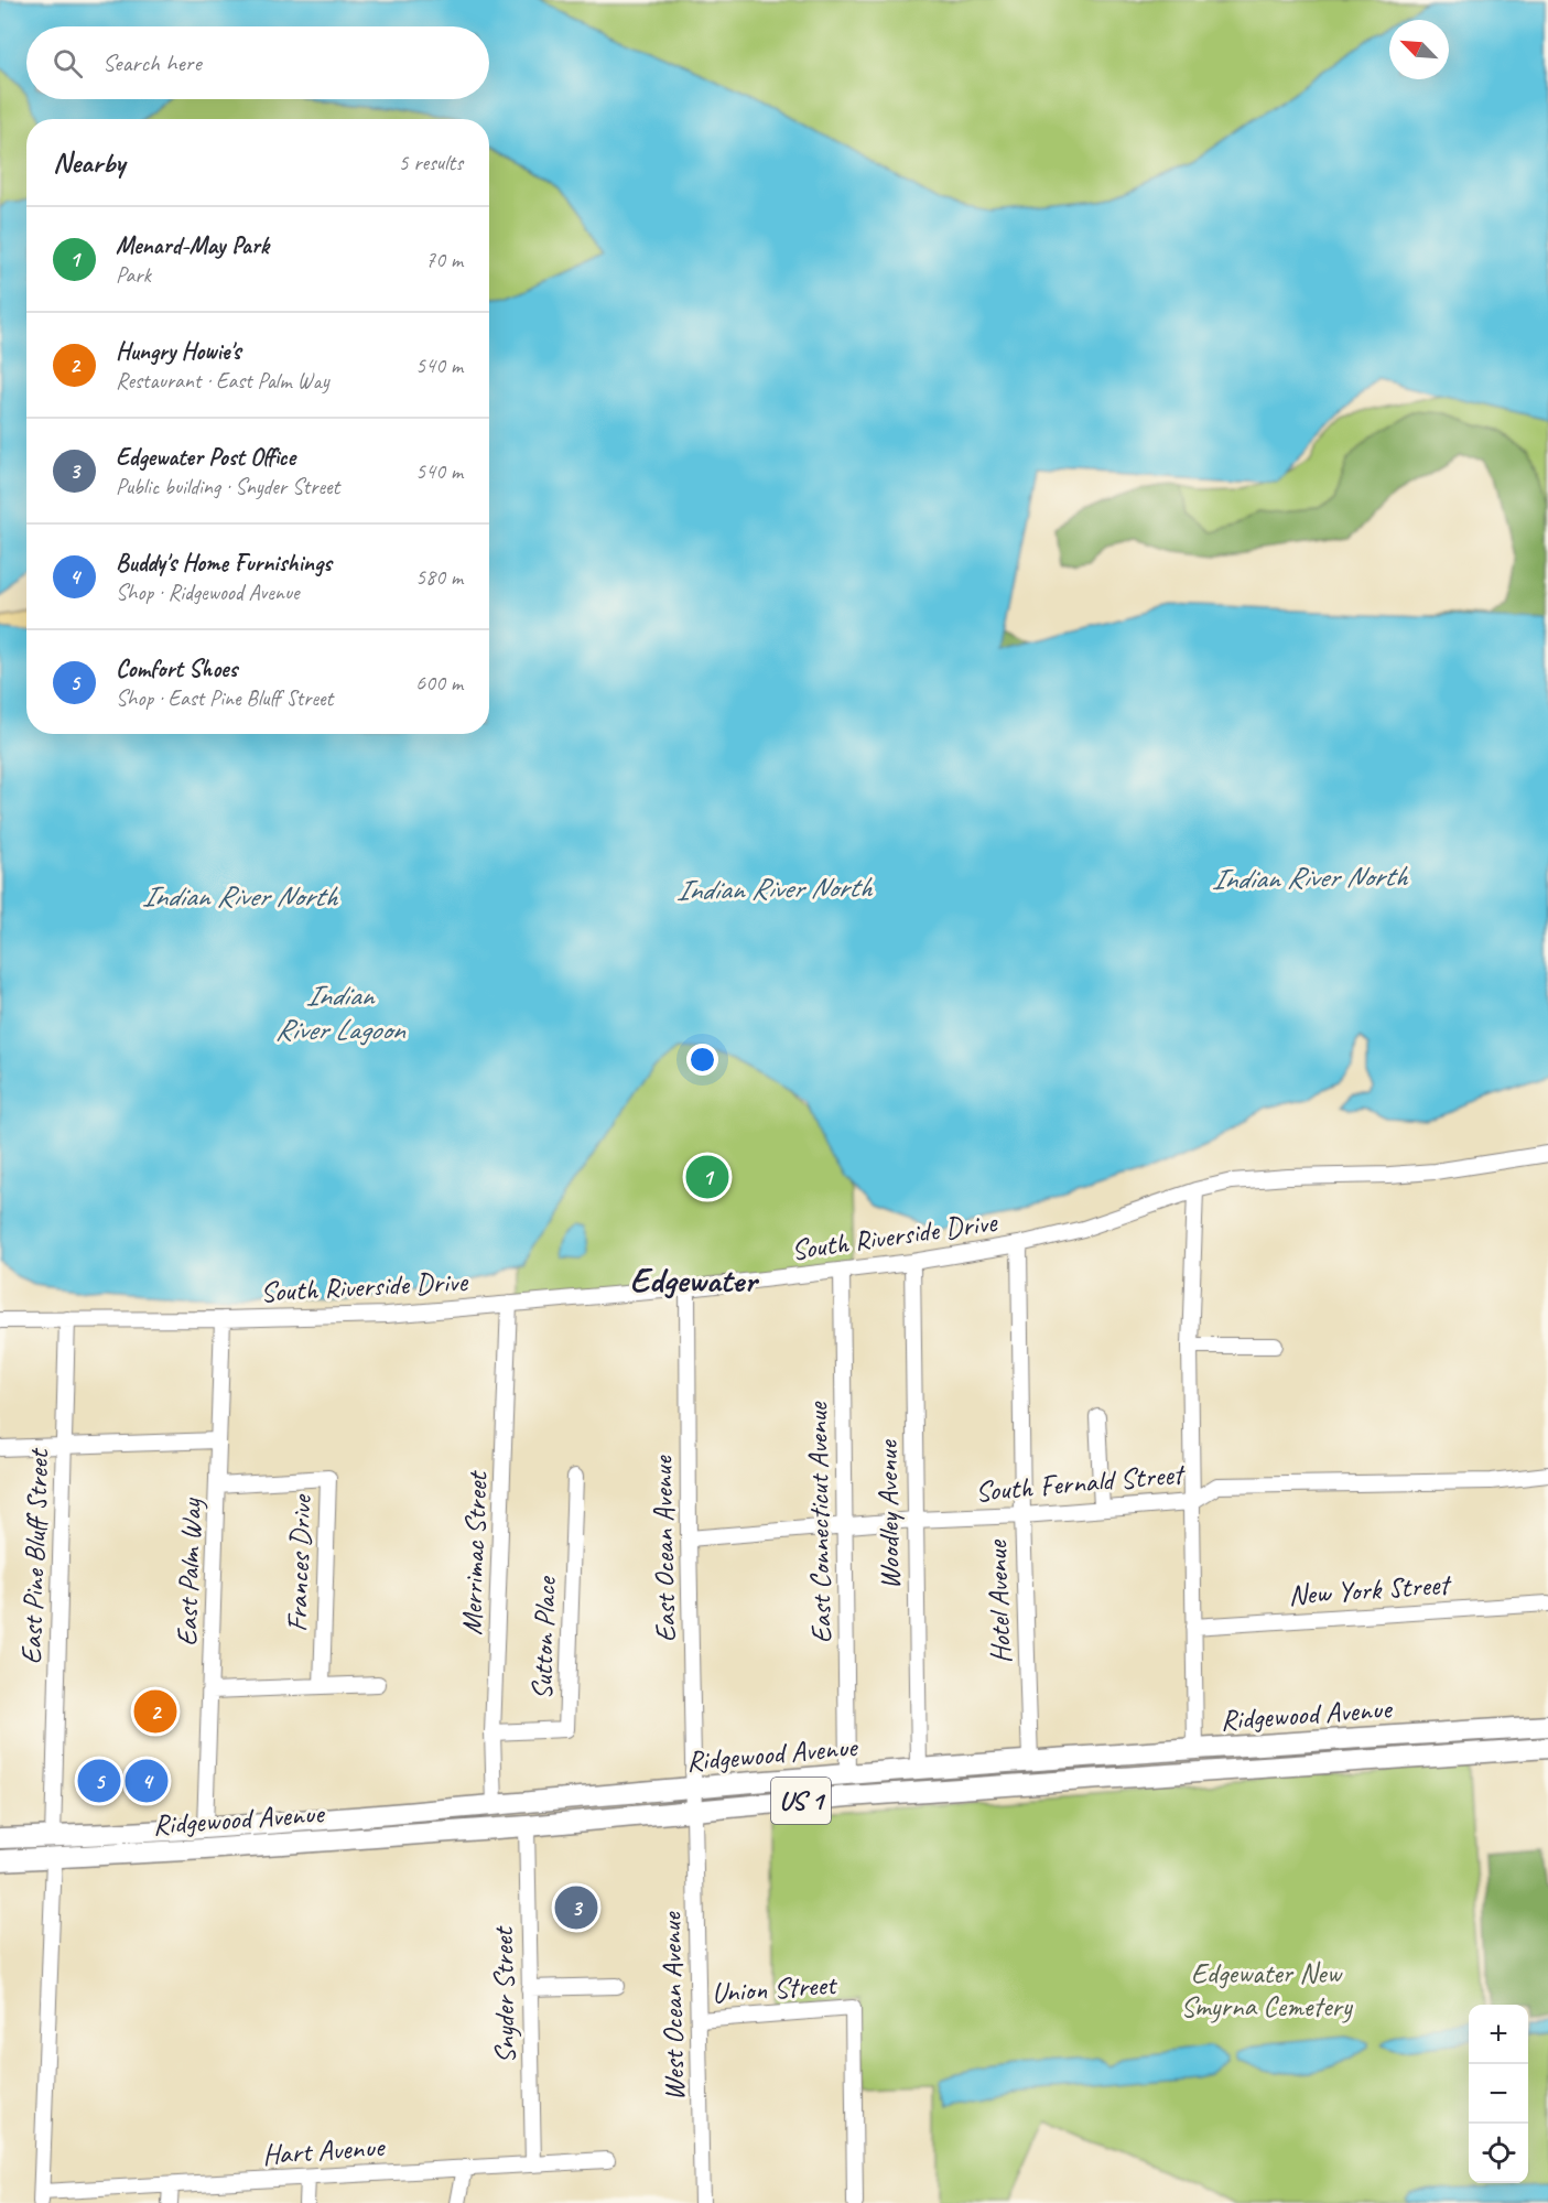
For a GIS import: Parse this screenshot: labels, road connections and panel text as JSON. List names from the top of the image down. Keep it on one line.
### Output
{"streets":{"main road":["Ridgewood Avenue","US 1"],"street":["South Riverside Drive","South Fernald Street","Woodley Avenue","East Connecticut Avenue","East Ocean Avenue","Merrimac Street","East Pine Bluff Street","Frances Drive","East Palm Way","New York Street","Hotel Avenue","Sutton Place","Union Street","Snyder Street","West Ocean Avenue","Hart Avenue"]},"crossings":[["South Riverside Drive","Woodley Avenue"],["South Riverside Drive","East Connecticut Avenue"],["South Riverside Drive","East Ocean Avenue"],["South Riverside Drive","Merrimac Street"],["South Riverside Drive","East Pine Bluff Street"],["South Riverside Drive","East Palm Way"],["South Riverside Drive","Hotel Avenue"],["South Fernald Street","Woodley Avenue"],["South Fernald Street","East Connecticut Avenue"],["South Fernald Street","East Ocean Avenue"],["South Fernald Street","Hotel Avenue"],["Woodley Avenue","Ridgewood Avenue"],["East Connecticut Avenue","Ridgewood Avenue"],["East Ocean Avenue","Ridgewood Avenue"],["East Ocean Avenue","West Ocean Avenue"],["Merrimac Street","Sutton Place"],["Merrimac Street","Ridgewood Avenue"],["East Pine Bluff Street","Ridgewood Avenue"],["Frances Drive","East Palm Way"],["East Palm Way","Ridgewood Avenue"],["Hotel Avenue","Ridgewood Avenue"],["Ridgewood Avenue","Snyder Street"],["Ridgewood Avenue","West Ocean Avenue"],["Union Street","West Ocean Avenue"],["Snyder Street","Hart Avenue"]],"districts":["Edgewater"],"water":["Indian River North","Indian River Lagoon"],"parks":["Edgewater New Smyrna Cemetery"],"north":"top left","page":{"search":"Search here","heading":["Nearby","5 results"],"list":[{"mark":"1","name":"Menard-May Park","note":"Park","value":"70 m"},{"mark":"2","name":"Hungry Howie's","note":"Restaurant · East Palm Way","value":"540 m"},{"mark":"3","name":"Edgewater Post Office","note":"Public building · Snyder Street","value":"540 m"},{"mark":"4","name":"Buddy's Home Furnishings","note":"Shop · Ridgewood Avenue","value":"580 m"},{"mark":"5","name":"Comfort Shoes","note":"Shop · East Pine Bluff Street","value":"600 m"}],"pins":["1","2","4","5","3"],"map_buttons":["+","−"]}}
